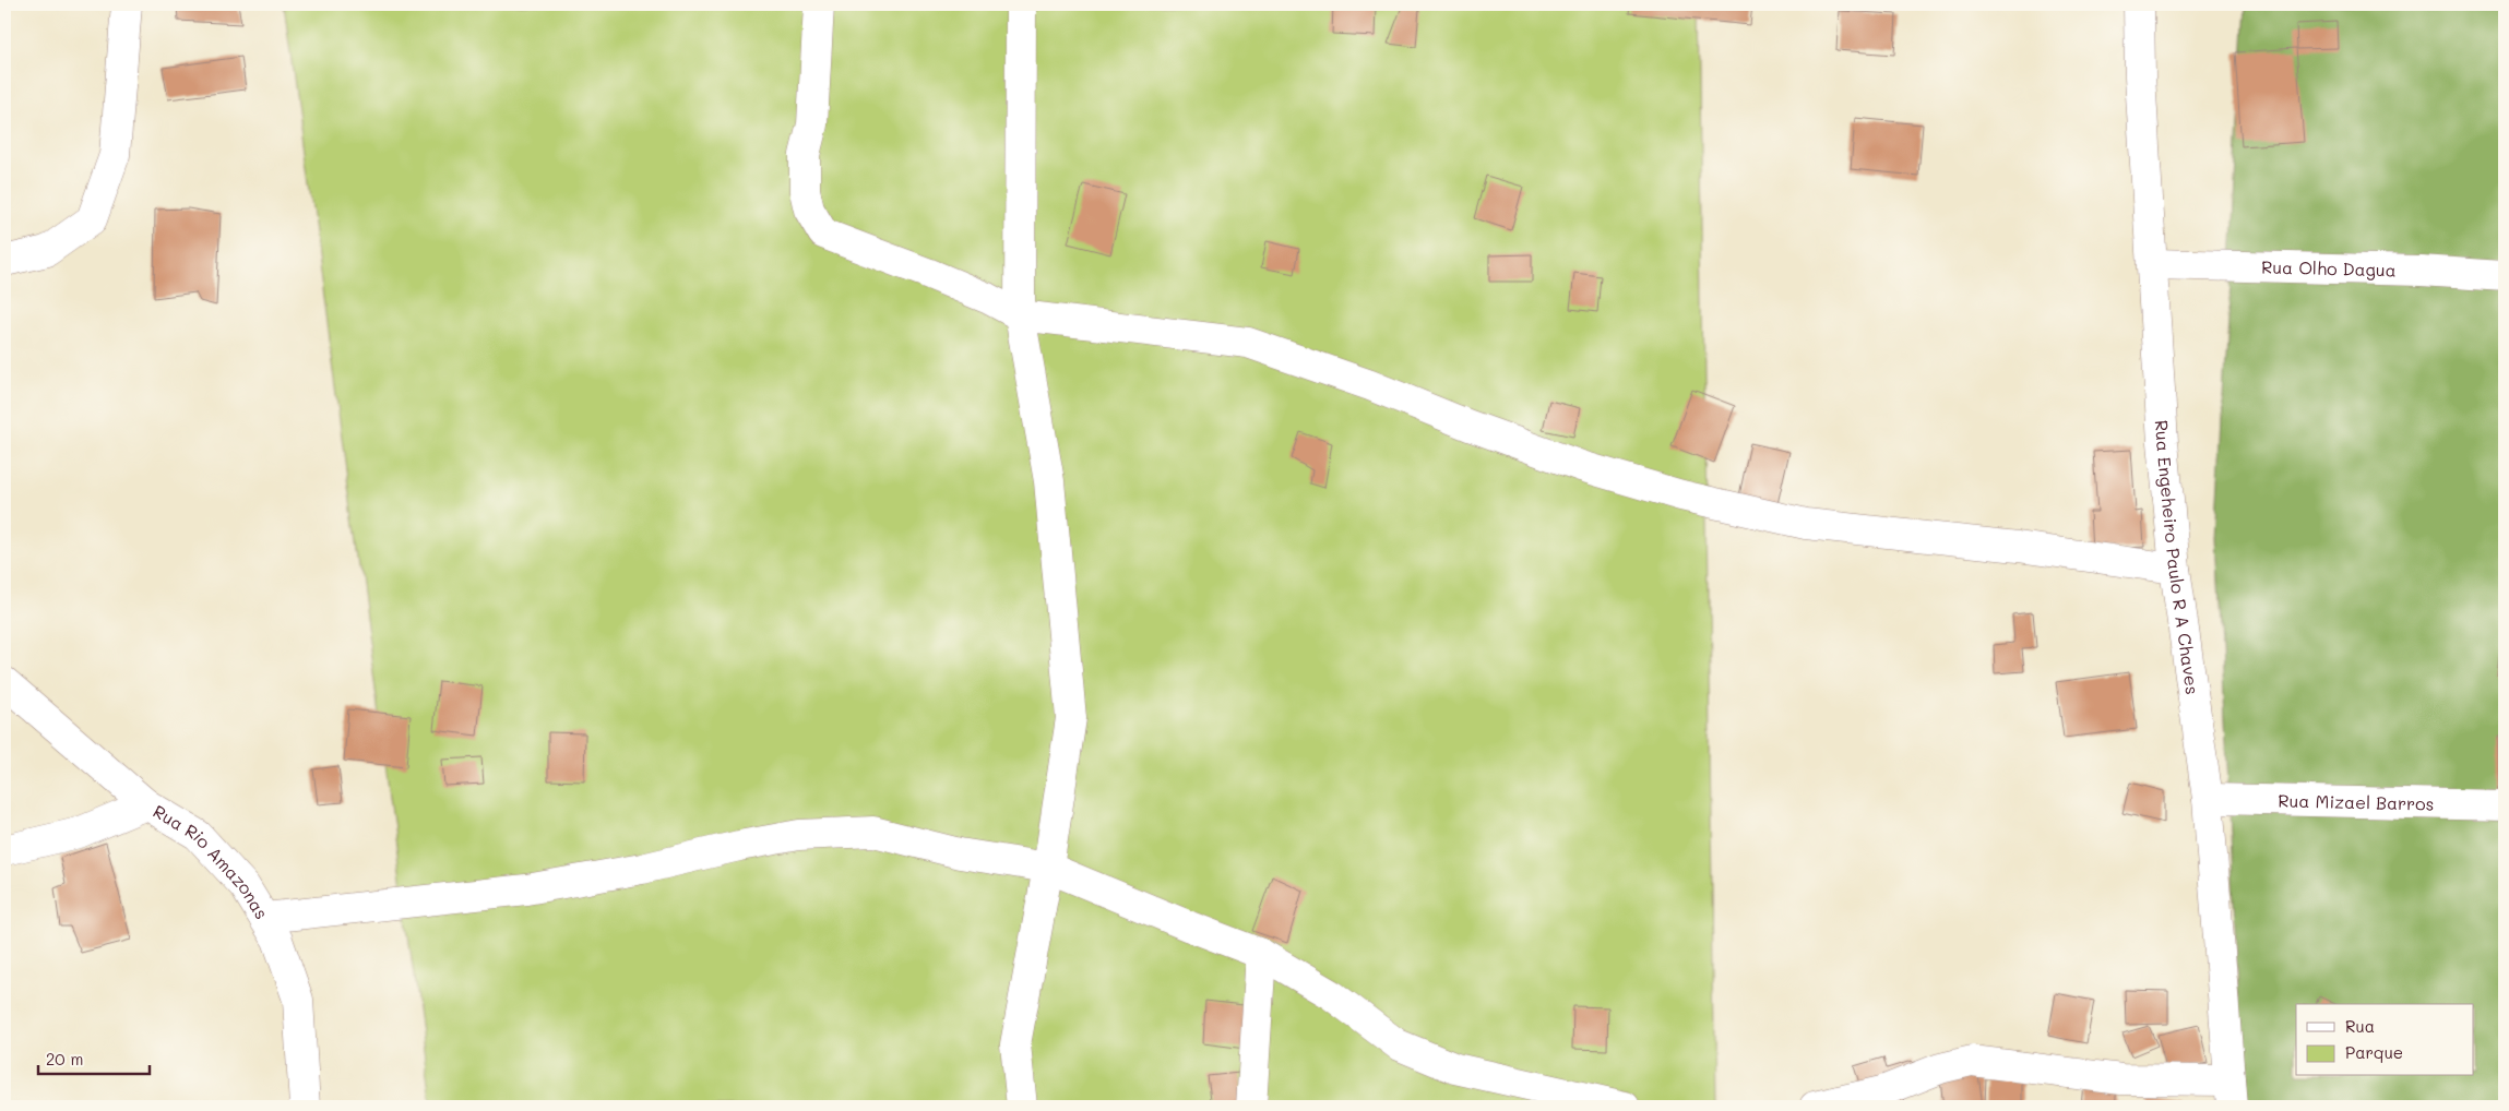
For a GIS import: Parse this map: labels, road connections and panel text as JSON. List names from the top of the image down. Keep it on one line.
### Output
{"streets":{"street":["Rua Olho Dagua","Rua Engeheiro Paulo R A Chaves","Rua Mizael Barros","Rua Rio Amazonas"]},"crossings":[["Rua Olho Dagua","Rua Engeheiro Paulo R A Chaves"],["Rua Engeheiro Paulo R A Chaves","Rua Mizael Barros"]],"legend":["Rua","Parque"],"scale_bar":"20 m"}
